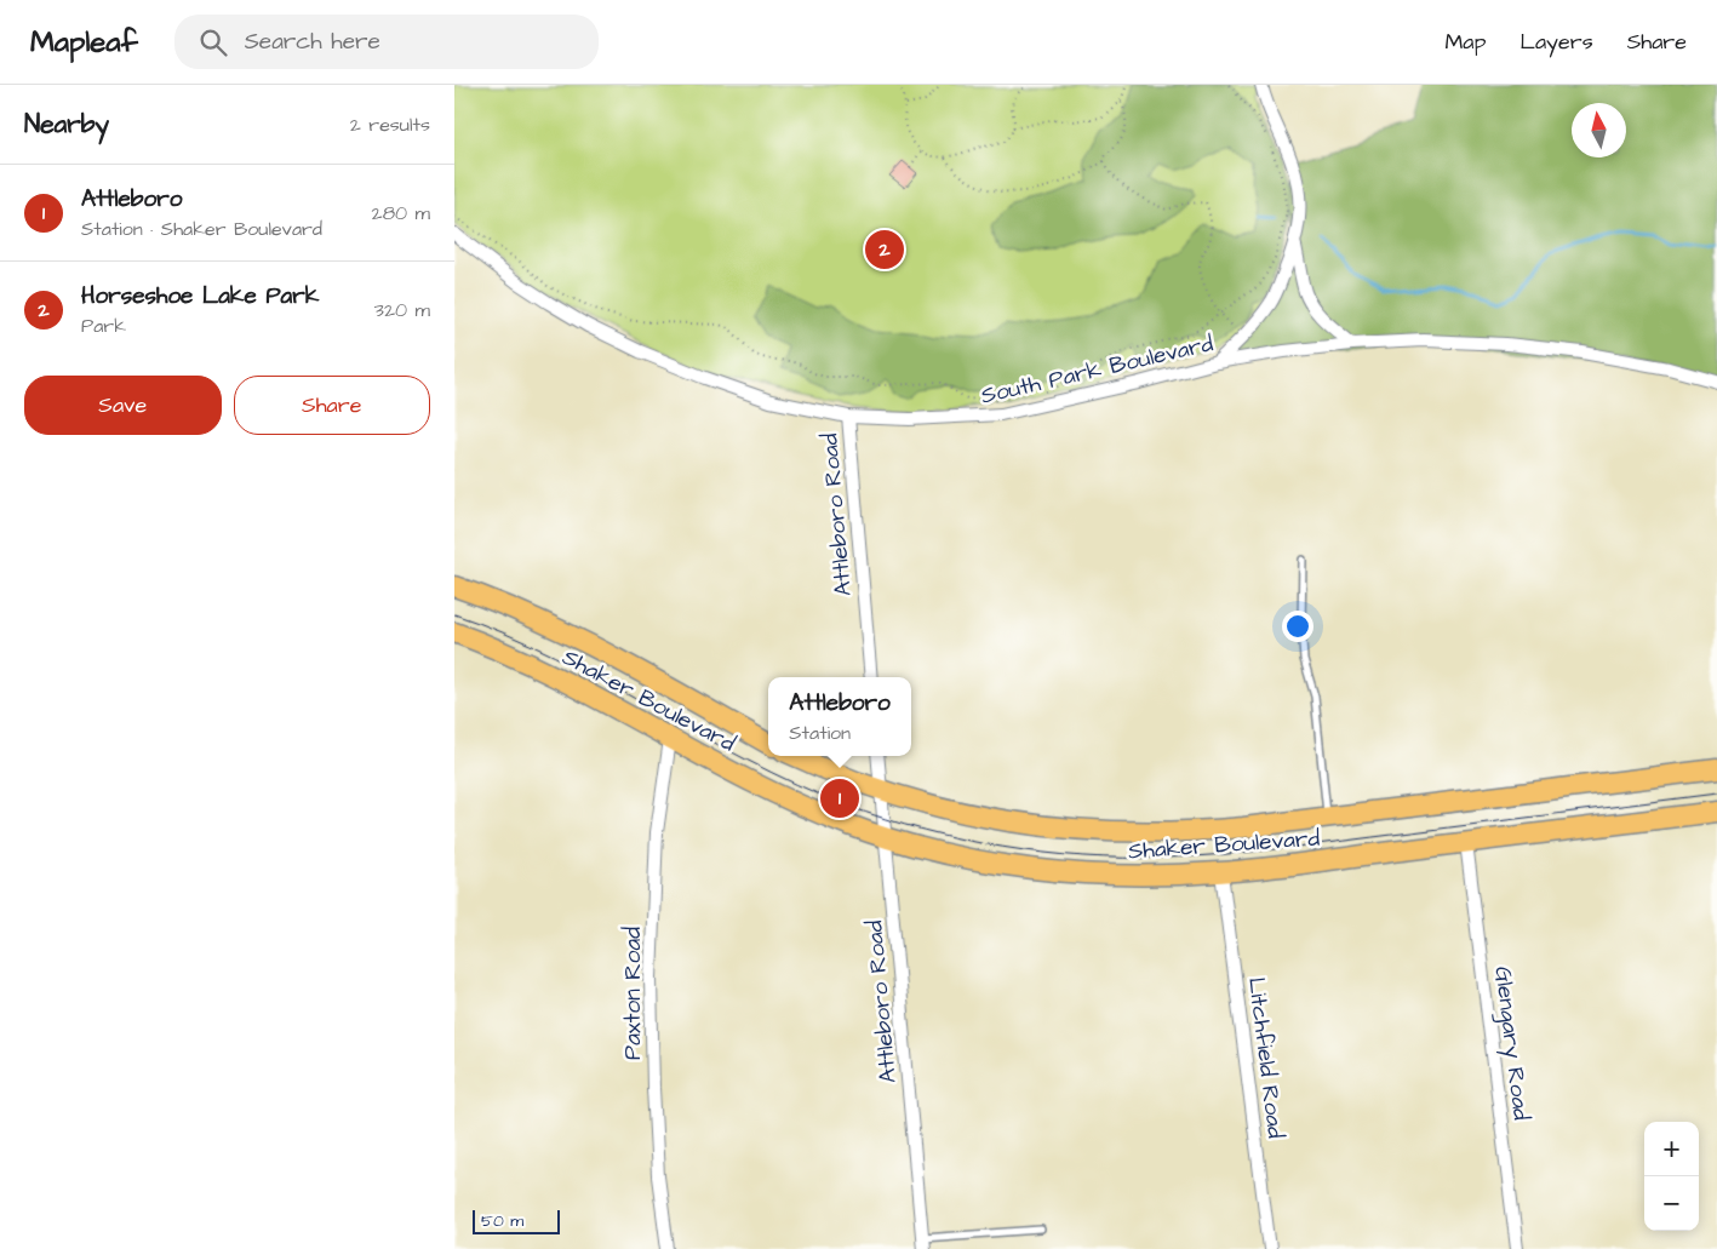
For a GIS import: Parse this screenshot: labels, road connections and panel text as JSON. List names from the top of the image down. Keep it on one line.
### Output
{"streets":{"main road":["Shaker Boulevard"],"street":["South Park Boulevard","Attleboro Road","Paxton Road","Glengary Road","Litchfield Road"]},"crossings":[["South Park Boulevard","Attleboro Road"],["Attleboro Road","Shaker Boulevard"],["Shaker Boulevard","Paxton Road"],["Shaker Boulevard","Glengary Road"],["Shaker Boulevard","Litchfield Road"]],"scale_bar":"50 m","north":"top","page":{"header":"Mapleaf","search":"Search here","nav":["Map","Layers","Share"],"heading":["Nearby","2 results"],"list":[{"mark":"1","name":"Attleboro","note":"Station · Shaker Boulevard","value":"280 m"},{"mark":"2","name":"Horseshoe Lake Park","note":"Park","value":"320 m"}],"pins":["2","1"],"buttons":["Save","Share"],"popup":["Attleboro","Station"],"map_buttons":["+","−"],"scale":"50 m"}}
